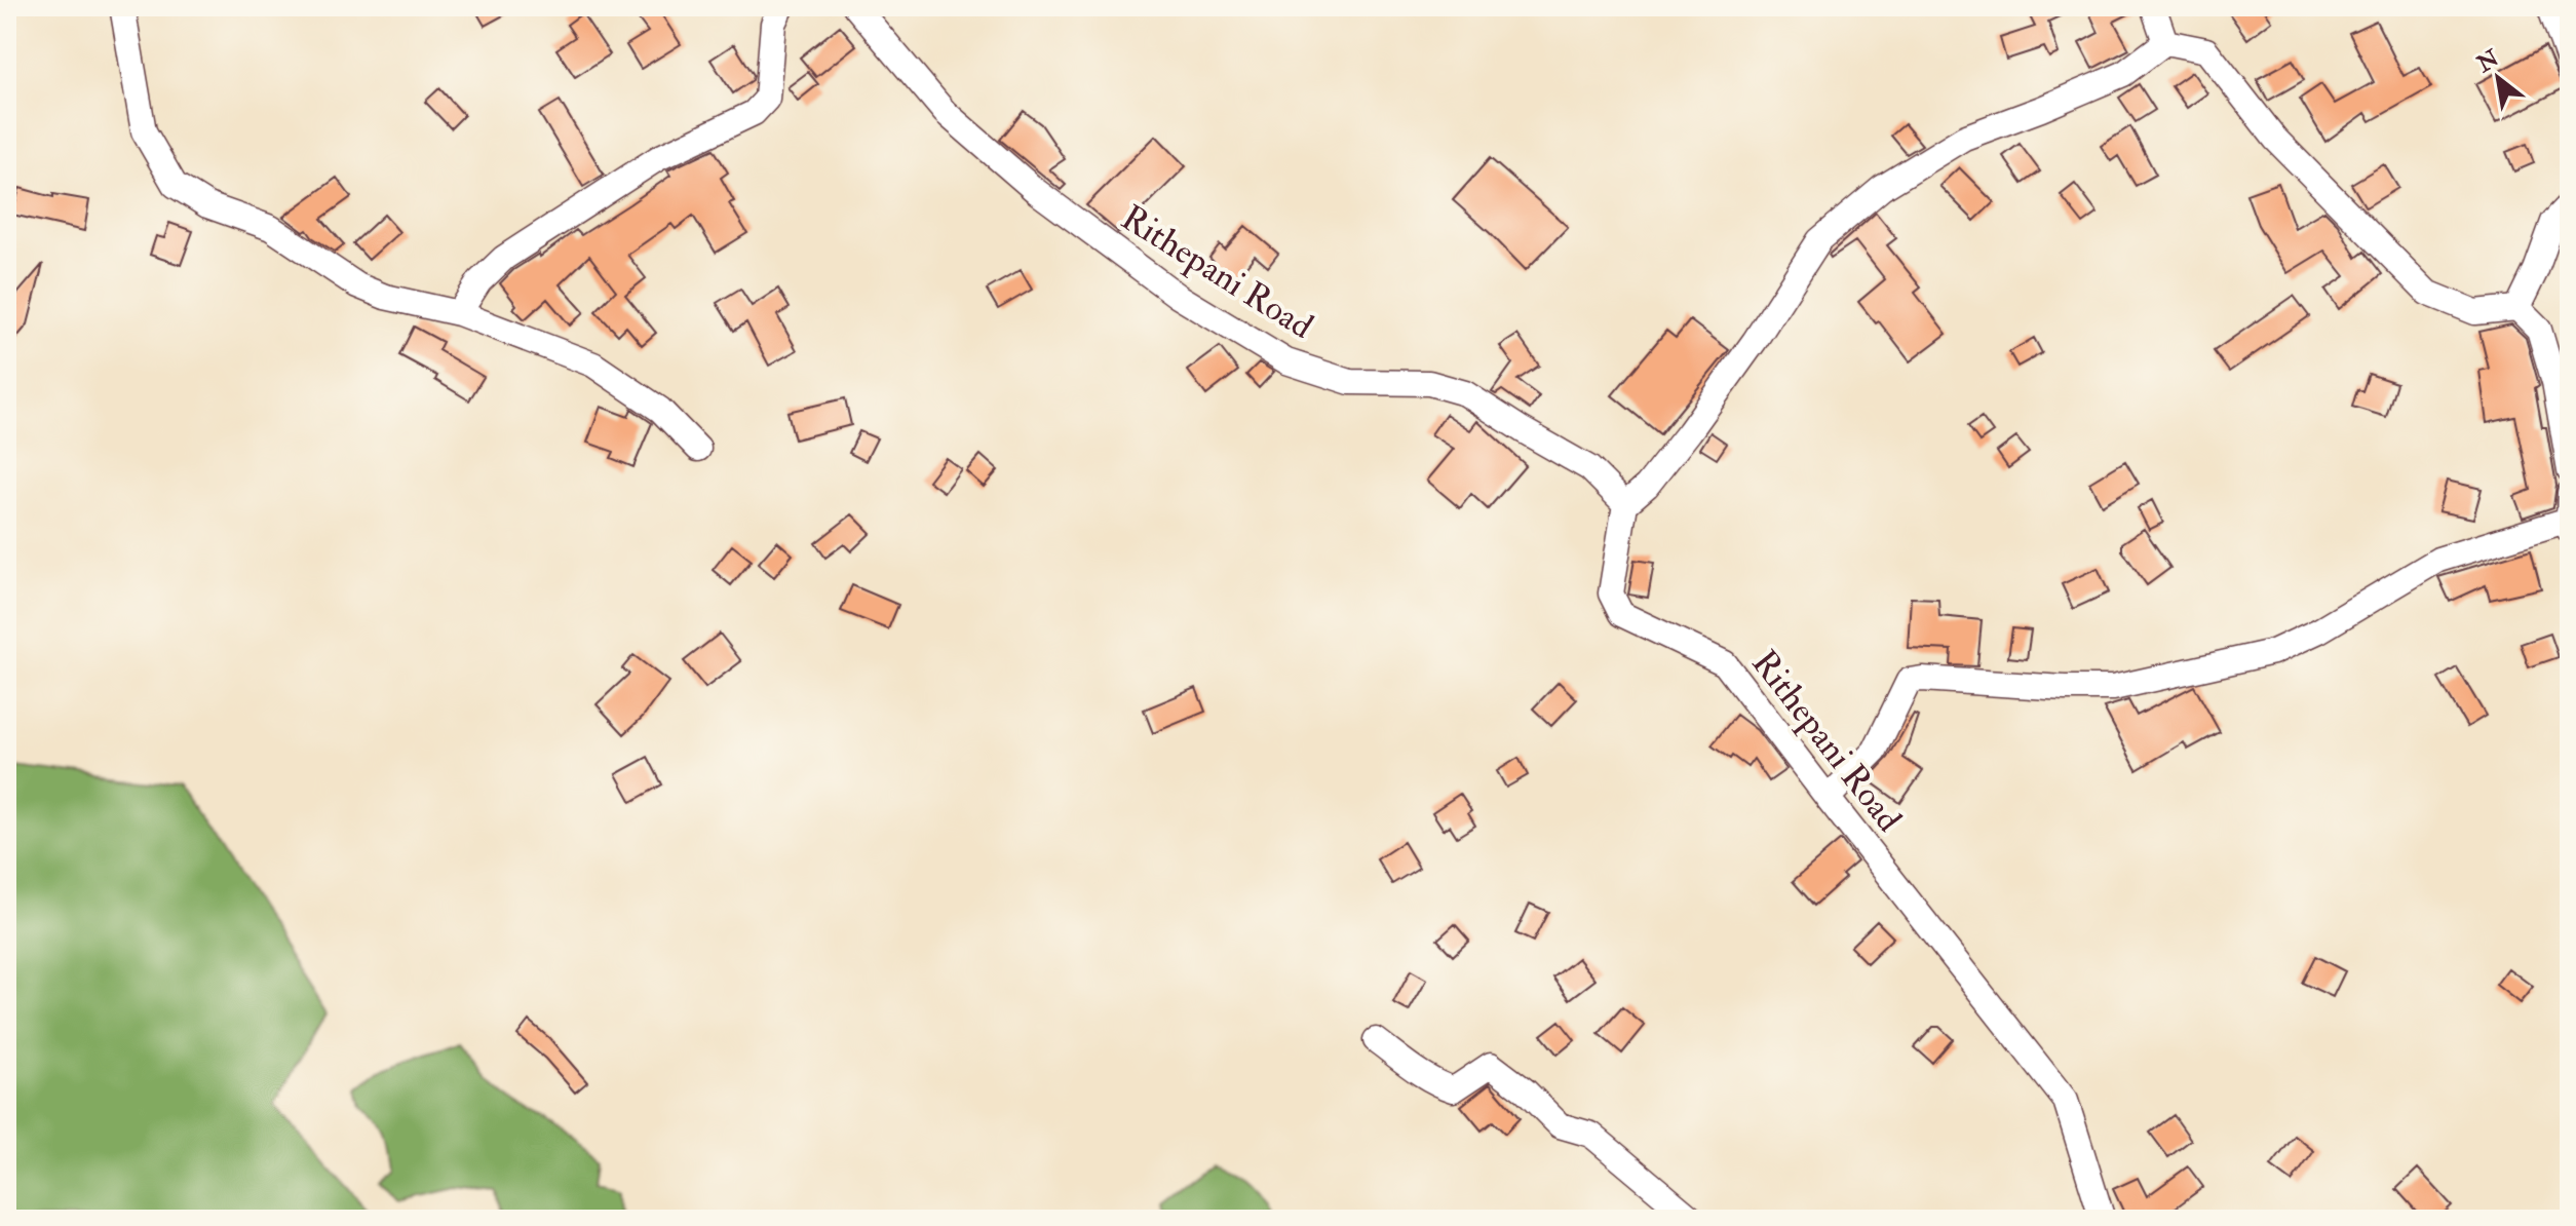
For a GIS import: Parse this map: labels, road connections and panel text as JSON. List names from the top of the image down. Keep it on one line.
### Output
{"streets":{"street":["Rithepani Road"]},"north":"top left"}
